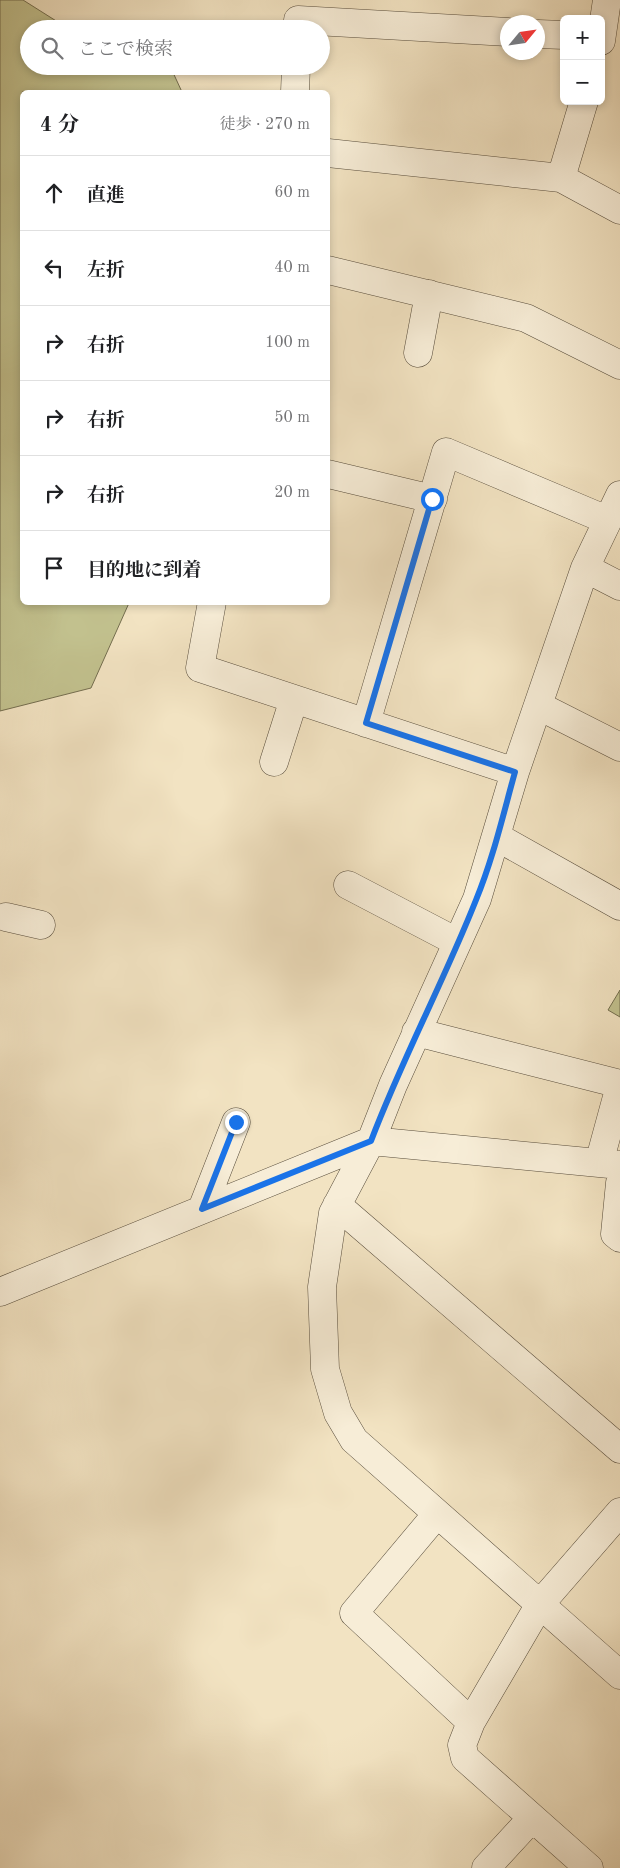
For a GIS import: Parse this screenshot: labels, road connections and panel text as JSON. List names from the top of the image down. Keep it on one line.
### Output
{"north":"top right","page":{"map_buttons":["+","−"],"search":"ここで検索","heading":["4 分","徒歩 · 270 m"],"list":[["直進","60 m"],["左折","40 m"],["右折","100 m"],["右折","50 m"],["右折","20 m"],"目的地に到着"]}}
